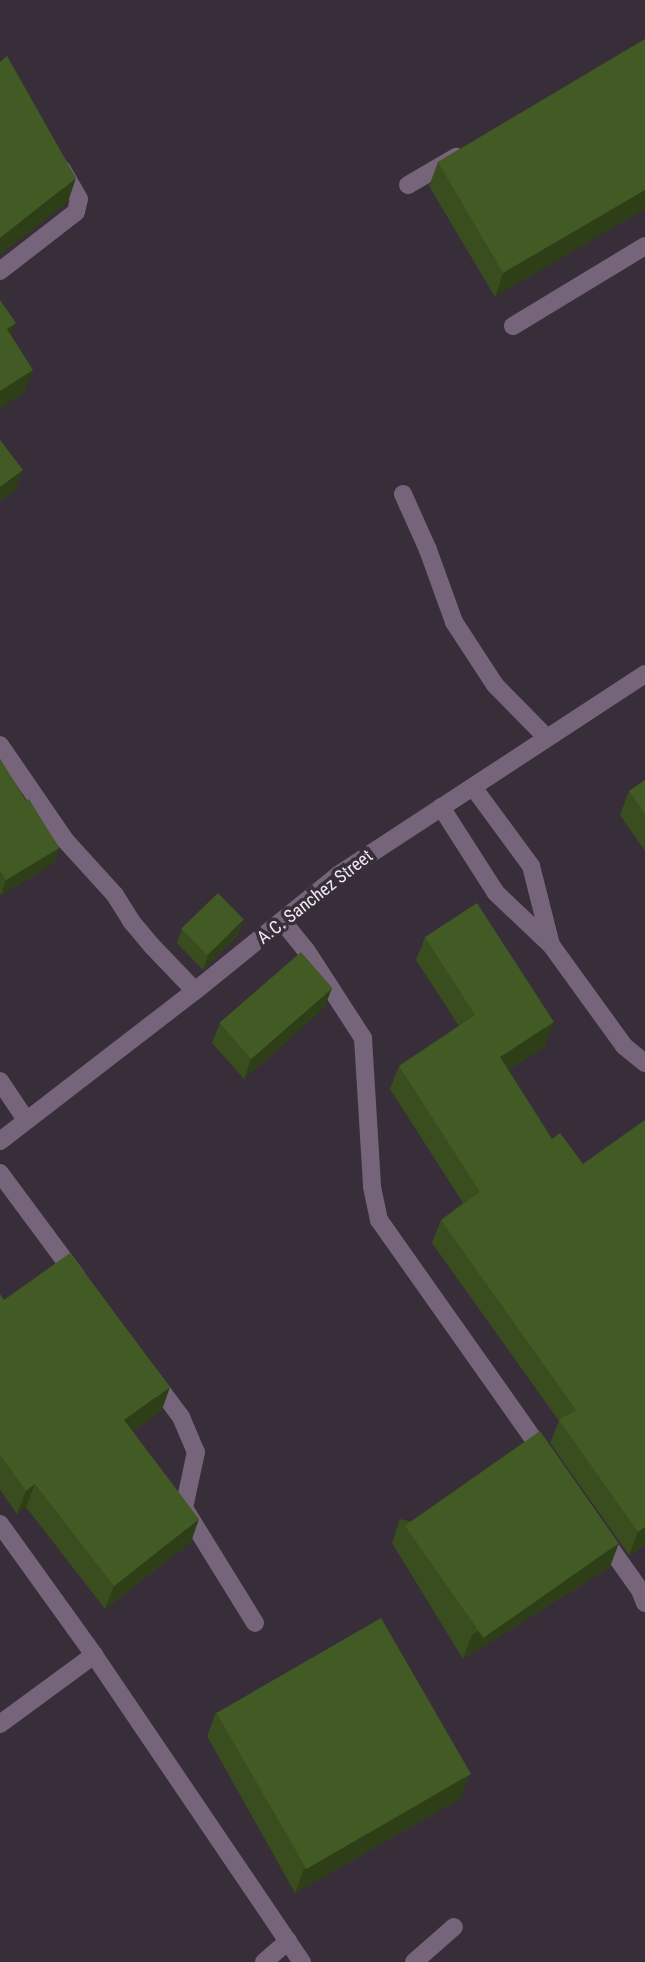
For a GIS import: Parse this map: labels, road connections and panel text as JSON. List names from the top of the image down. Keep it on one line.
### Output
{"streets":{"street":["A.C. Sanchez Street"]}}
